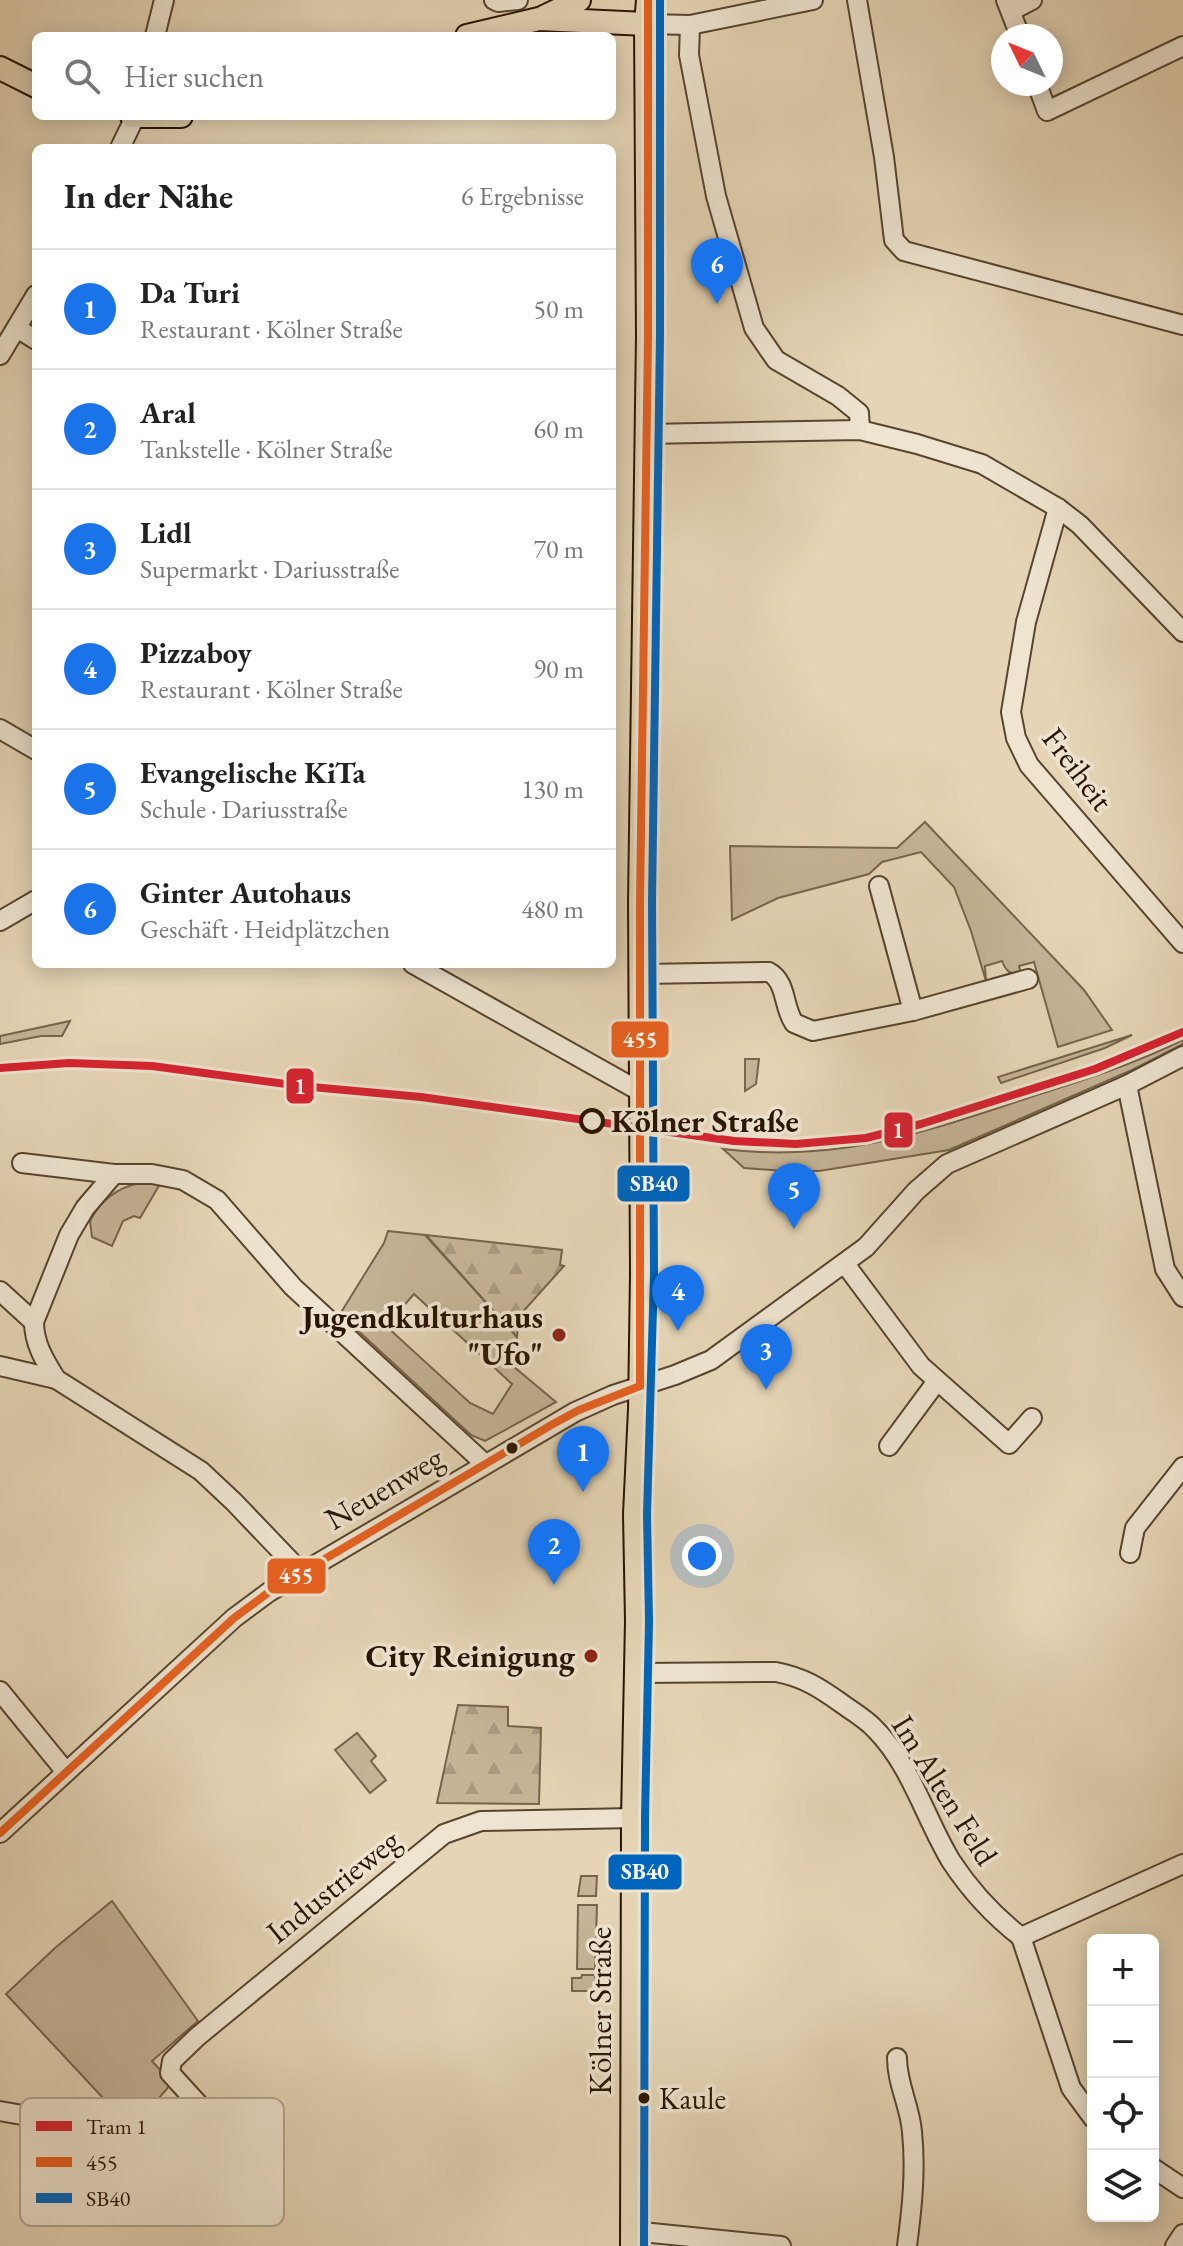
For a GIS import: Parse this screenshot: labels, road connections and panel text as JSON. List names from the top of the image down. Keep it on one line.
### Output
{"streets":{"main road":["Kölner Straße"],"street":["Freiheit","Neuenweg","Im Alten Feld","Industrieweg"]},"crossings":[["Neuenweg","Kölner Straße"],["Im Alten Feld","Kölner Straße"],["Industrieweg","Kölner Straße"]],"places":["Kölner Straße","Jugendkulturhaus \"Ufo\"","City Reinigung","Kaule"],"lines":["transit line 455","transit line SB40","tram line 1"],"legend":["Tram 1","455","SB40"],"north":"top left","page":{"search":"Hier suchen","heading":["In der Nähe","6 Ergebnisse"],"pins":["6","5","4","3","1","2"],"list":[{"mark":"1","name":"Da Turi","note":"Restaurant · Kölner Straße","value":"50 m"},{"mark":"2","name":"Aral","note":"Tankstelle · Kölner Straße","value":"60 m"},{"mark":"3","name":"Lidl","note":"Supermarkt · Dariusstraße","value":"70 m"},{"mark":"4","name":"Pizzaboy","note":"Restaurant · Kölner Straße","value":"90 m"},{"mark":"5","name":"Evangelische KiTa","note":"Schule · Dariusstraße","value":"130 m"},{"mark":"6","name":"Ginter Autohaus","note":"Geschäft · Heidplätzchen","value":"480 m"}],"map_buttons":["+","−"]}}
